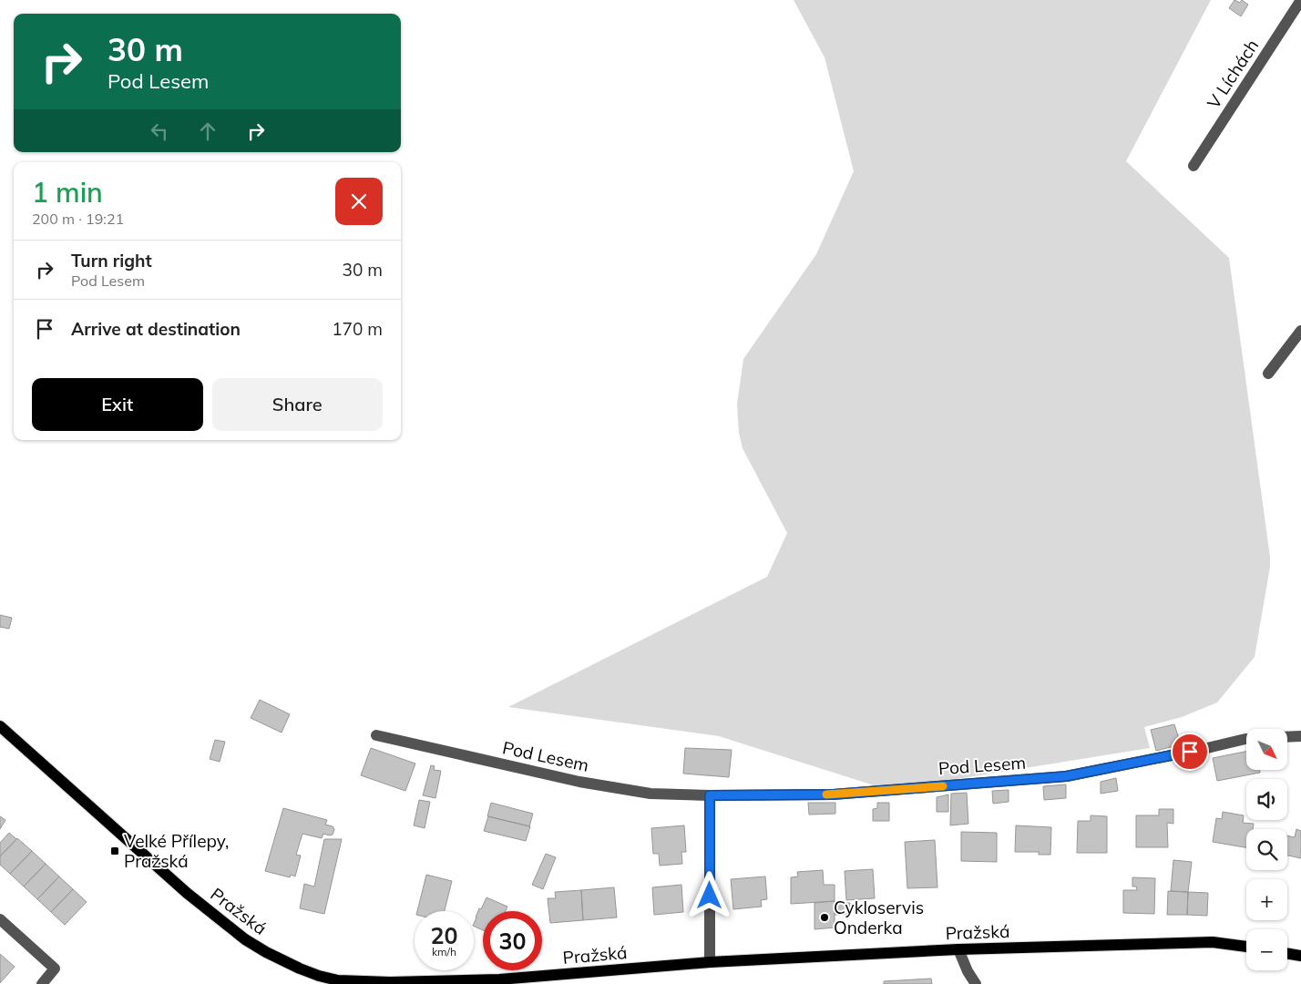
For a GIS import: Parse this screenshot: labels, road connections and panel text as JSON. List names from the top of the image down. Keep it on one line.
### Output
{"streets":{"main road":["Pražská"],"street":["V Líchách","Pod Lesem"]},"places":{"transit":["Velké Přílepy, Pražská"],"other":["Cykloservis Onderka"]},"north":"bottom right","page":{"turn":["30 m","Pod Lesem"],"heading":["1 min","200 m · 19:21"],"list":[{"name":"Turn right","note":"Pod Lesem","value":"30 m"},{"name":"Arrive at destination","value":"170 m"}],"buttons":["Exit","Share"],"map_buttons":["+","−"],"speed":"20 km/h","limit":"30"}}
